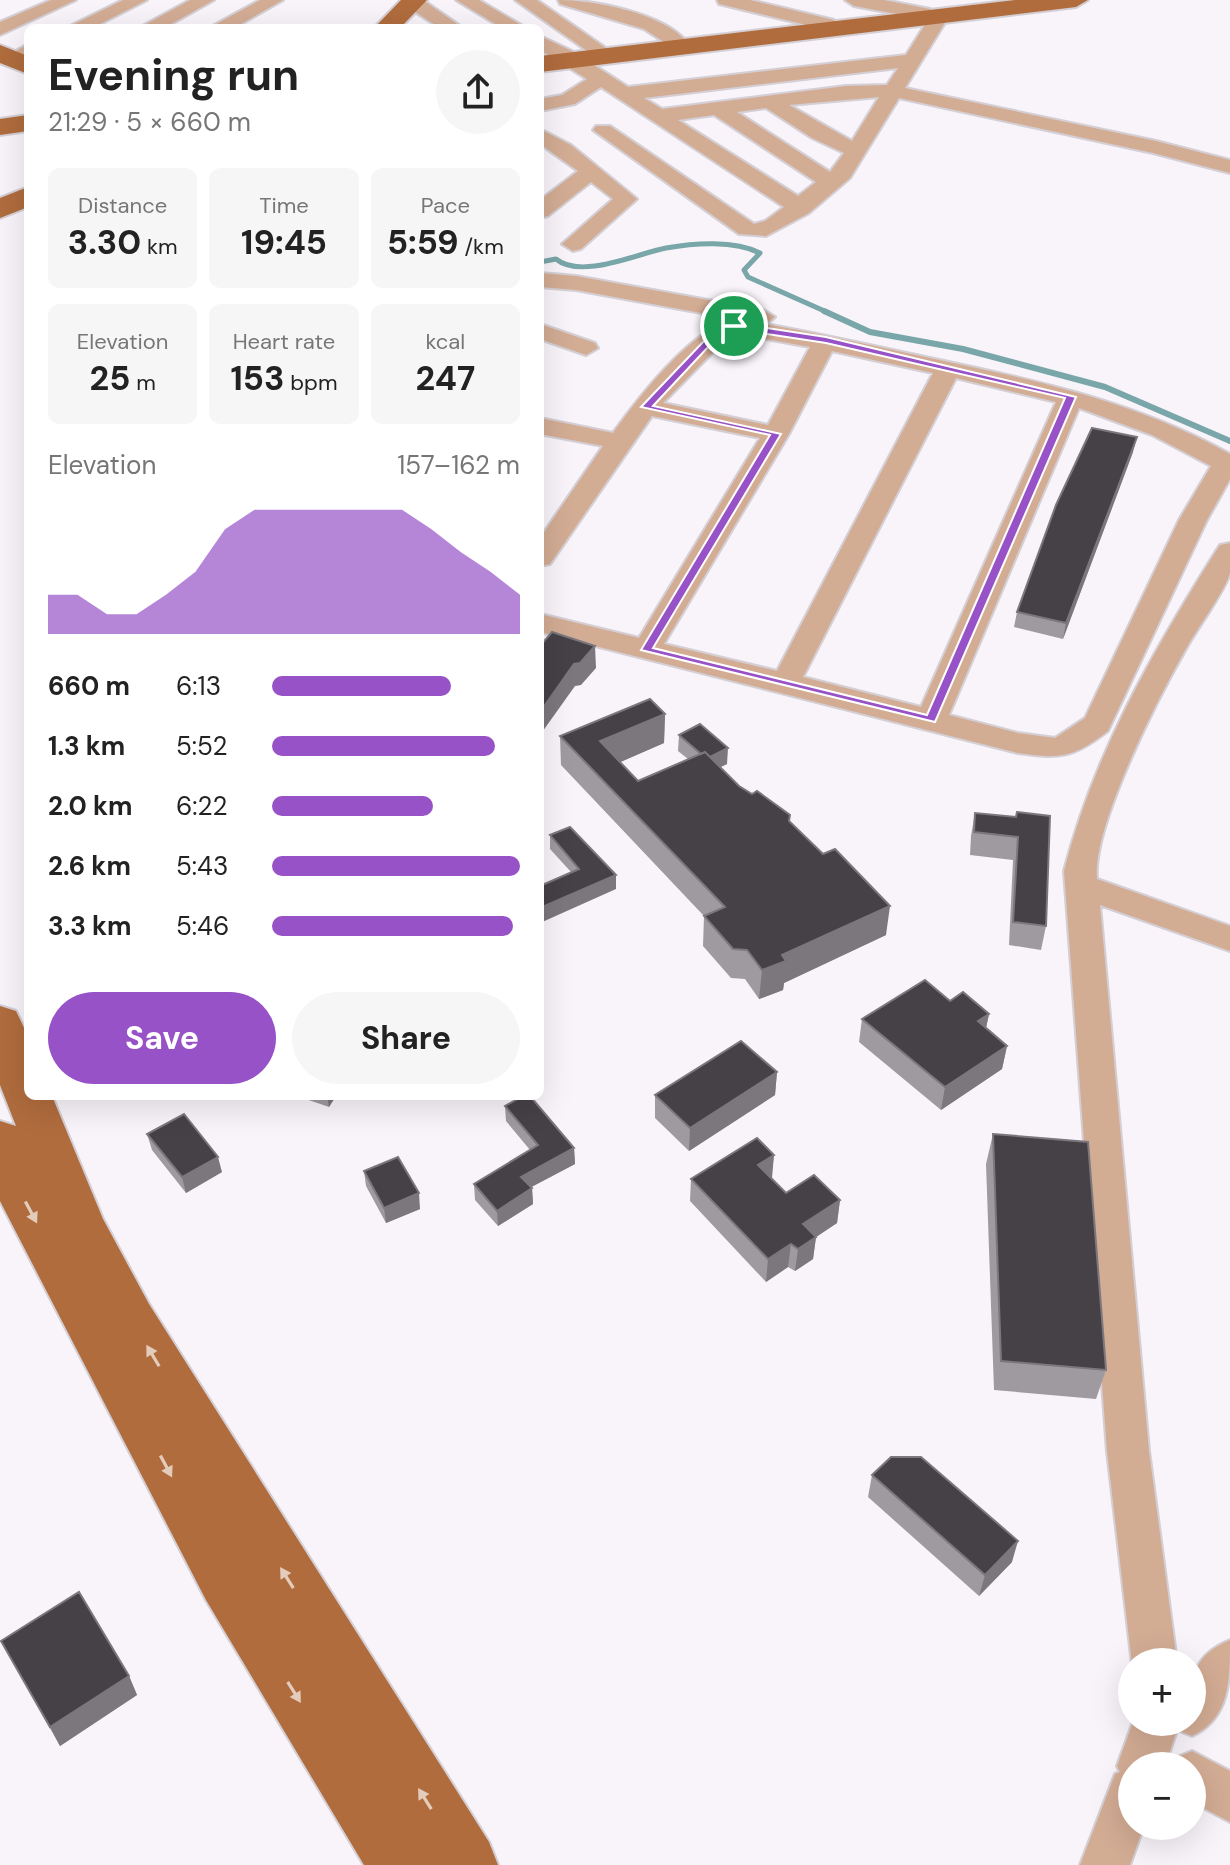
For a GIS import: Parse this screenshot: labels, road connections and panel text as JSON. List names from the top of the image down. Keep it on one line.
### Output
{"page":{"heading":["Evening run","21:29 · 5 × 660 m"],"stats":[["Distance","3.30 km"],["Time","19:45"],["Pace","5:59 /km"],["Elevation","25 m"],["Heart rate","153 bpm"],["kcal","247"]],"chart":["Elevation","157–162 m"],"list":[{"name":"660 m","note":"6:13"},{"name":"1.3 km","note":"5:52"},{"name":"2.0 km","note":"6:22"},{"name":"2.6 km","note":"5:43"},{"name":"3.3 km","note":"5:46"}],"buttons":["Save","Share"],"map_buttons":["+","−"]}}
